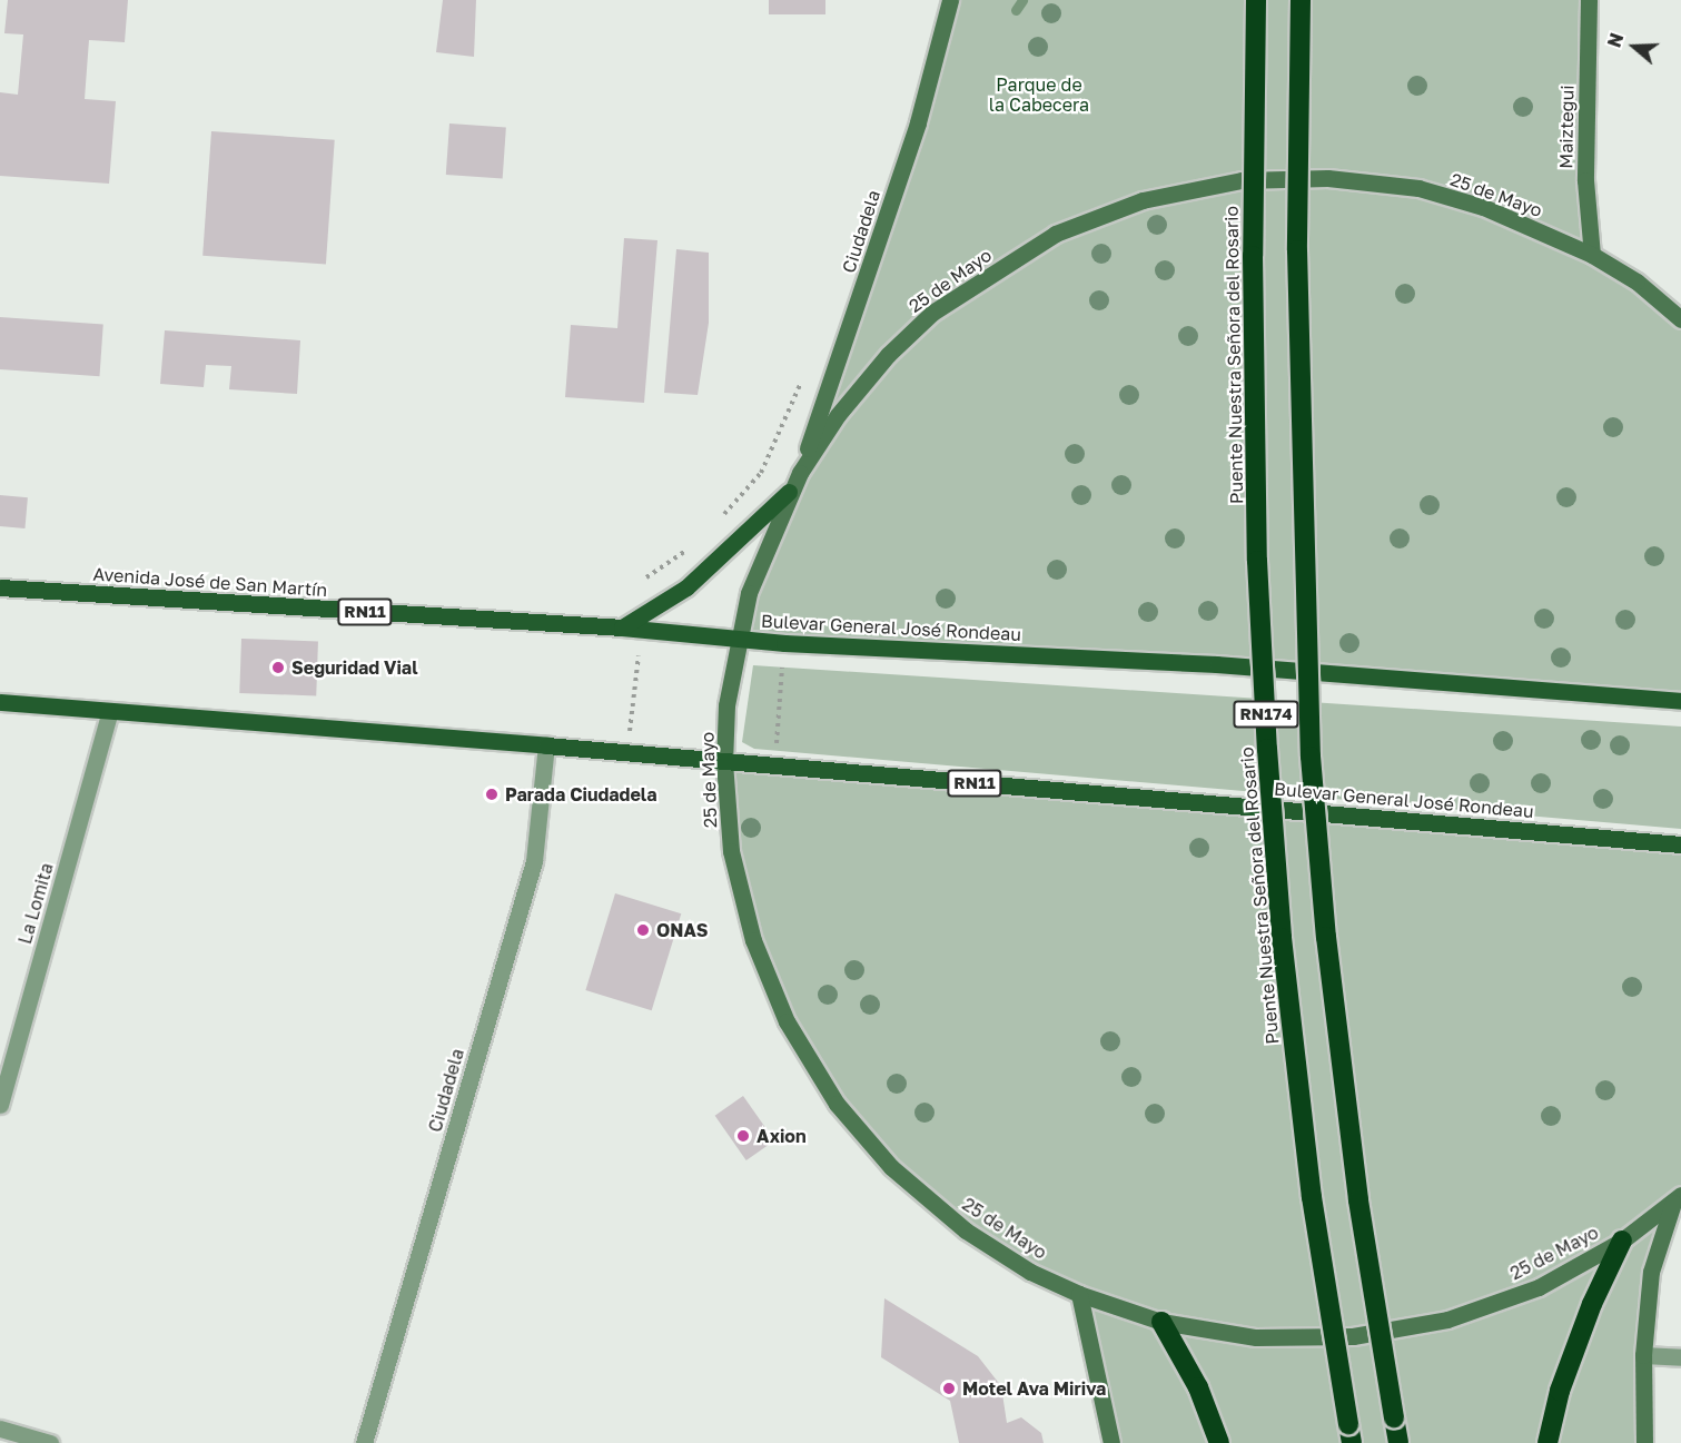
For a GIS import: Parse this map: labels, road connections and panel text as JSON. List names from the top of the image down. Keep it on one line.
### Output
{"streets":{"highway":["Puente Nuestra Señora del Rosario","RN174"],"main road":["Maiztegui","25 de Mayo","Ciudadela","Avenida José de San Martín","RN11","Bulevar General José Rondeau"],"street":["La Lomita"]},"crossings":[["Maiztegui","25 de Mayo"],["25 de Mayo","Ciudadela"],["25 de Mayo","Avenida José de San Martín"],["25 de Mayo","RN11"],["25 de Mayo","Bulevar General José Rondeau"],["Ciudadela","RN11"],["Avenida José de San Martín","Bulevar General José Rondeau"],["RN11","Bulevar General José Rondeau"],["RN11","La Lomita"]],"parks":["Parque de la Cabecera"],"places":["Seguridad Vial","Parada Ciudadela","ONAS","Axion","Motel Ava Miriva"],"north":"left"}
